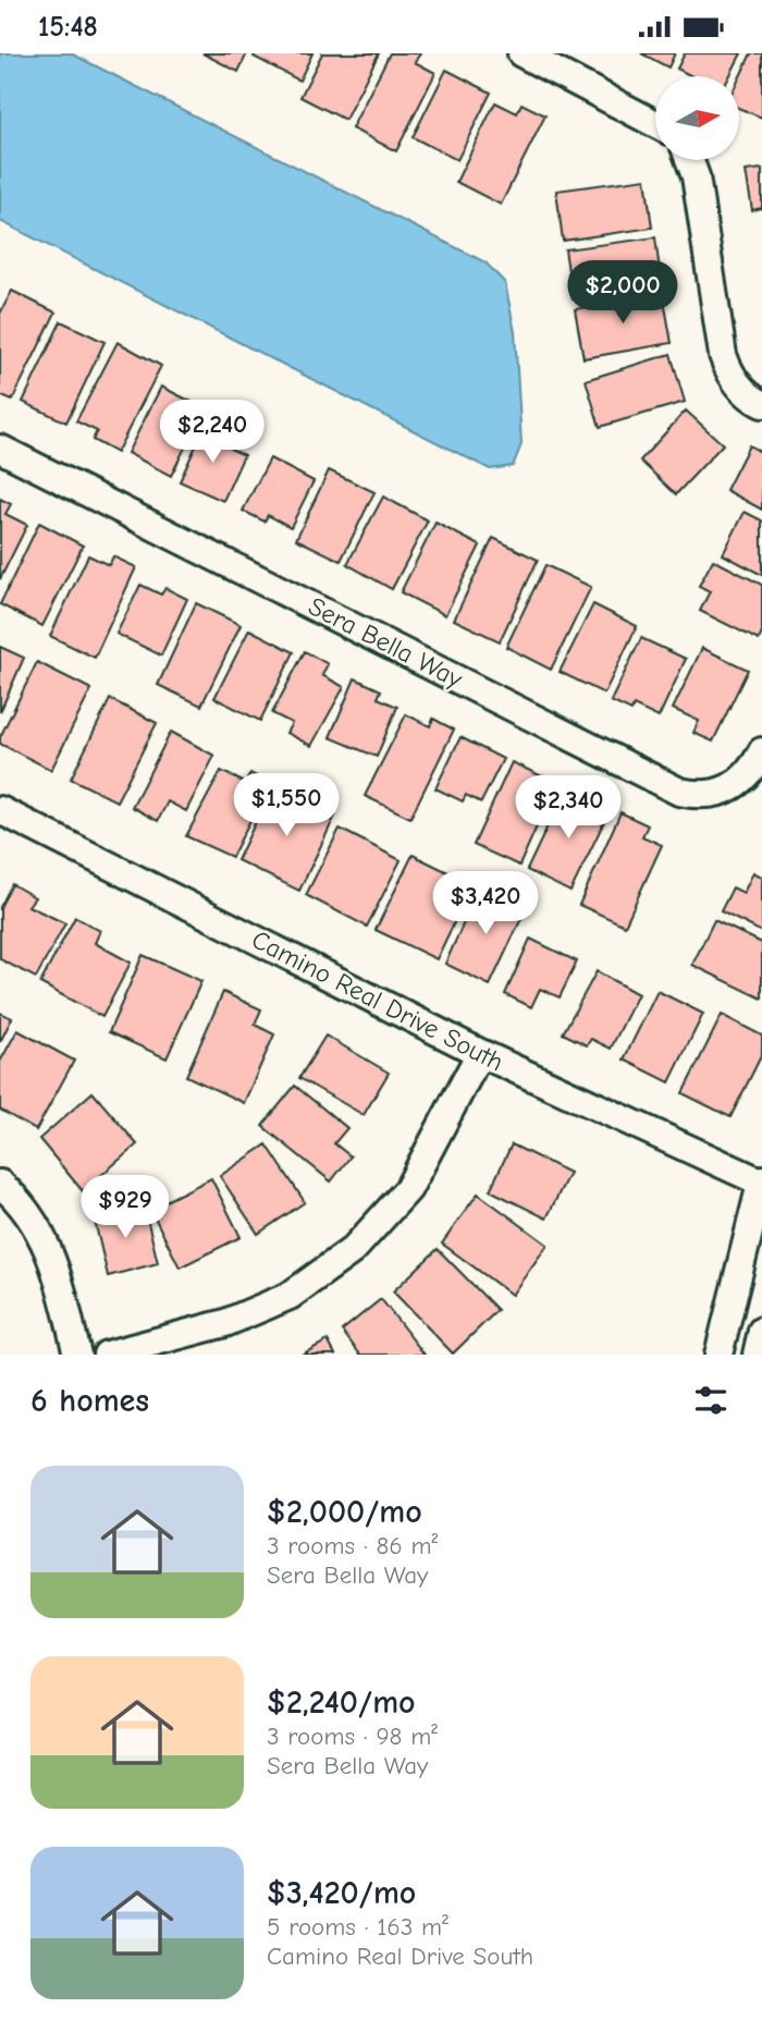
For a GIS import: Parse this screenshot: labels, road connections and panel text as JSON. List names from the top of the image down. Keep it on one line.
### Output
{"streets":{"street":["Sera Bella Way","Camino Real Drive South"]},"north":"right","page":{"status":"15:48","price":["$2,000","$2,240","$1,550","$2,340","$3,420","$929"],"heading":"6 homes","list":[{"name":"$2,000/mo","note":"3 rooms · 86 m² · Sera Bella Way"},{"name":"$2,240/mo","note":"3 rooms · 98 m² · Sera Bella Way"},{"name":"$3,420/mo","note":"5 rooms · 163 m² · Camino Real Drive South"}]}}
